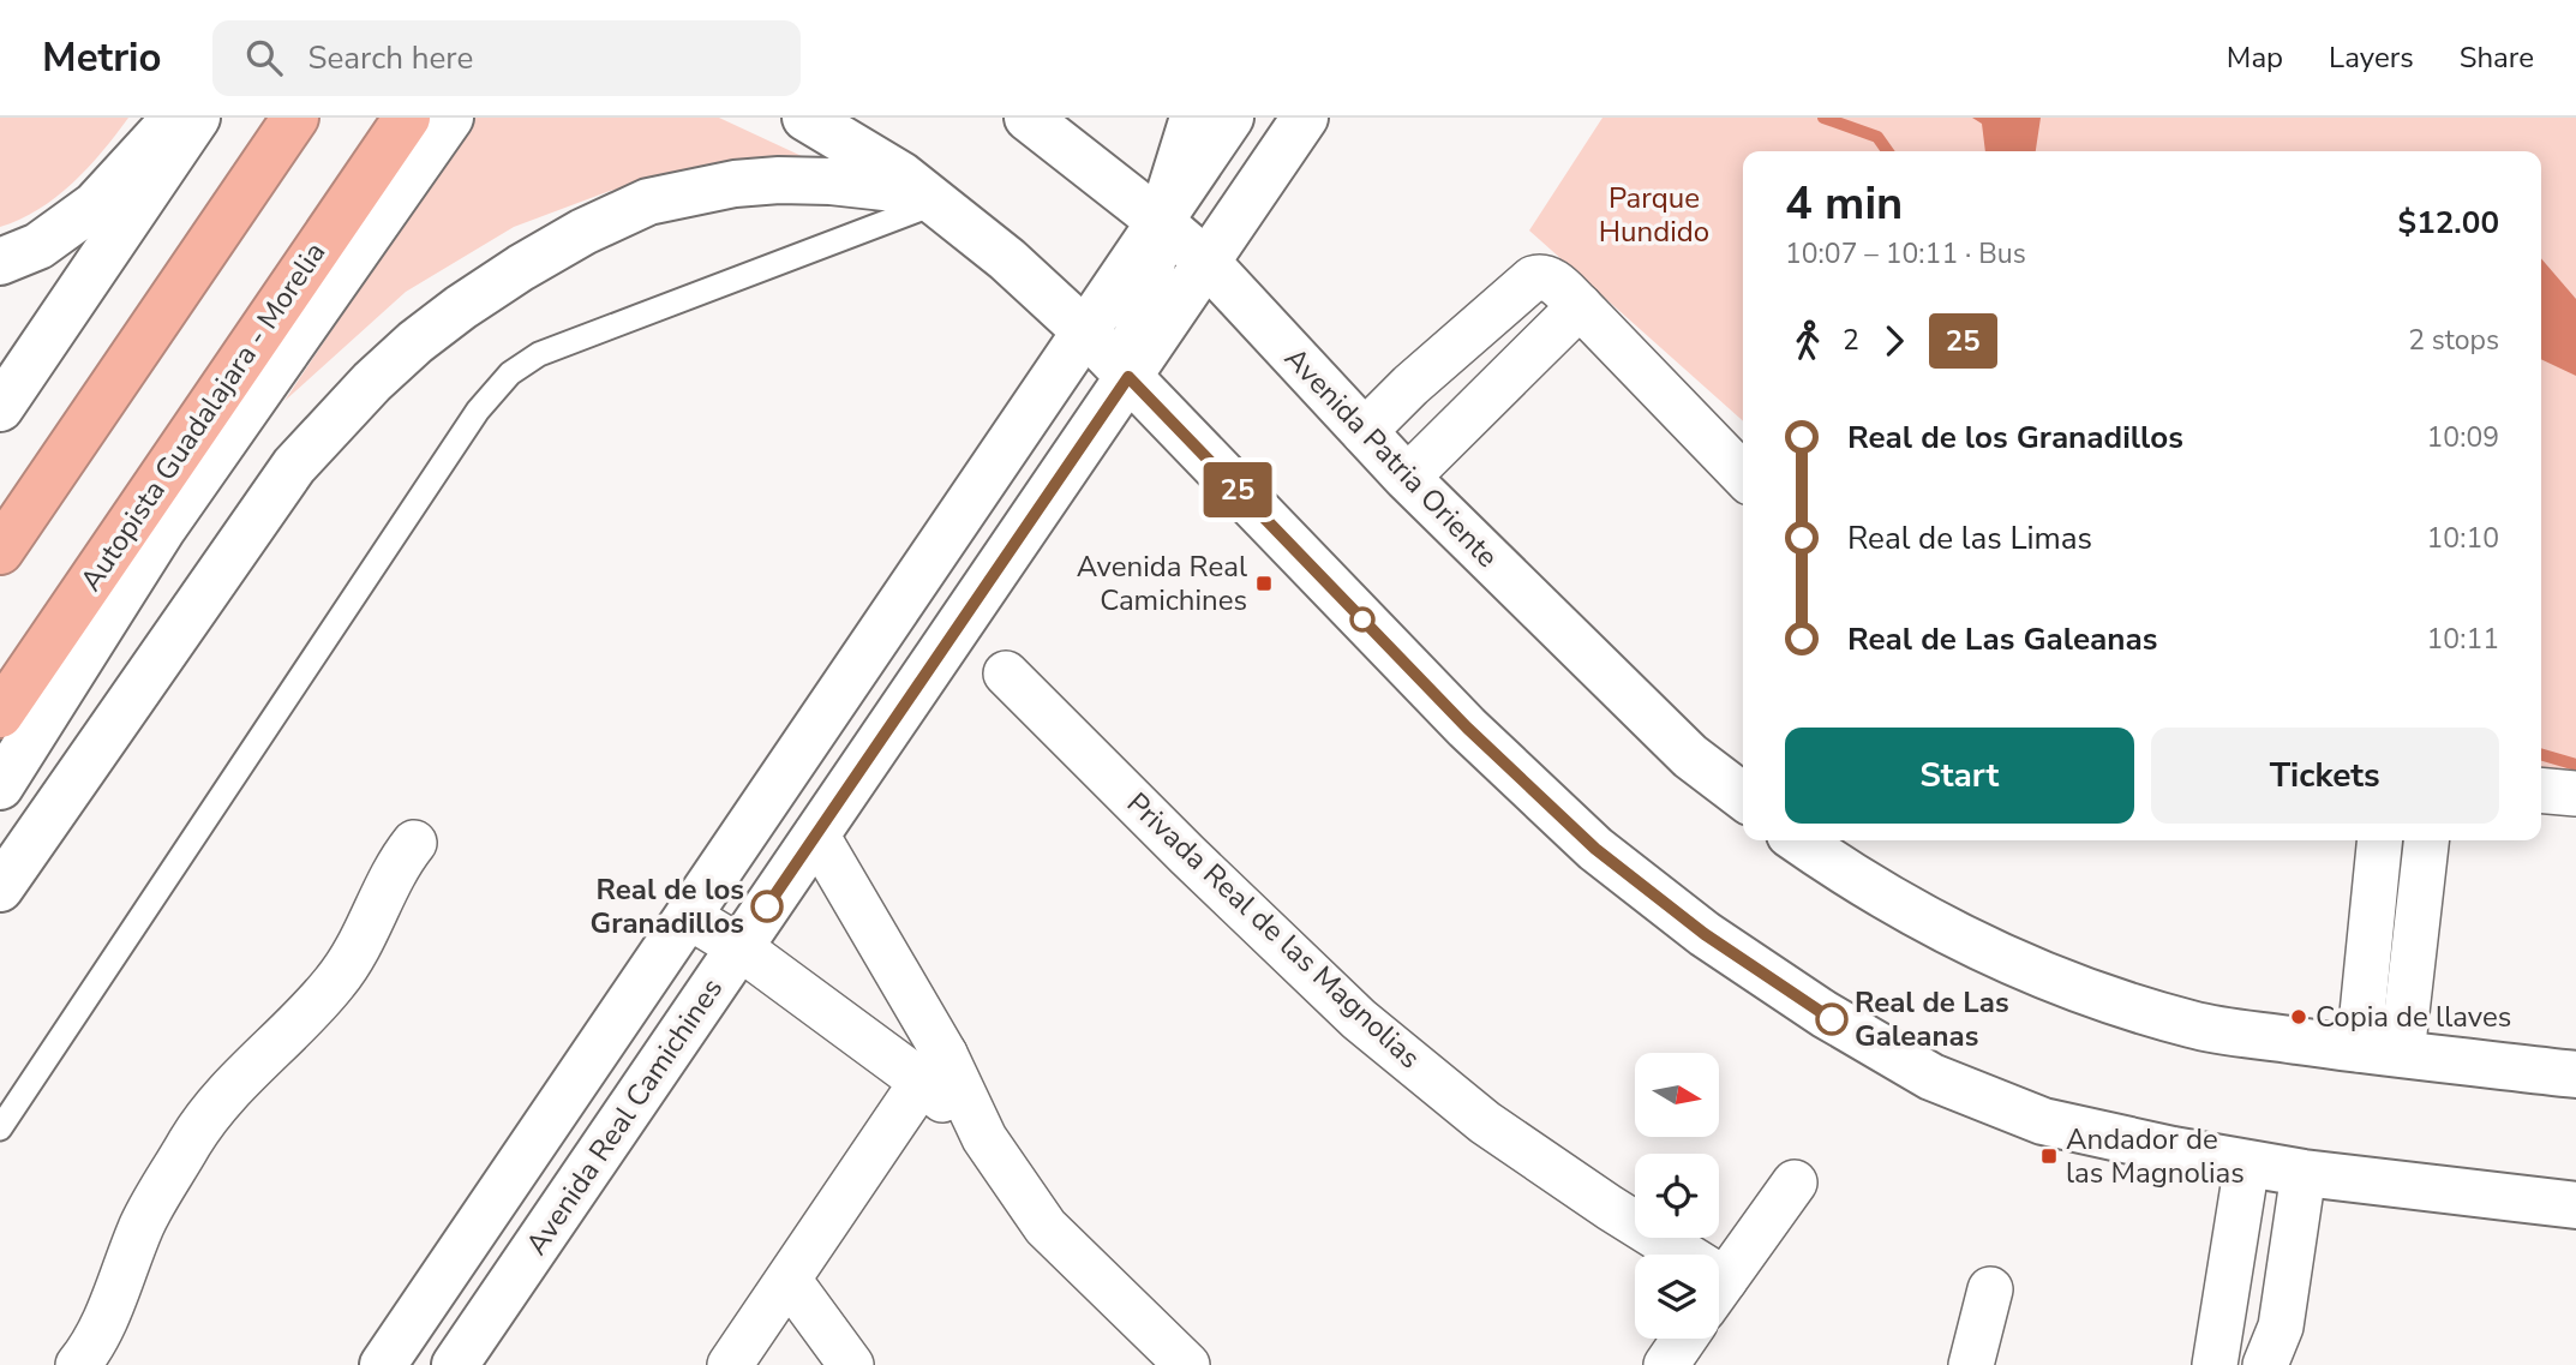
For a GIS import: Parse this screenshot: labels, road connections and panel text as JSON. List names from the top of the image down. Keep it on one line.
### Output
{"streets":{"highway":["Autopista Guadalajara - Morelia"],"main road":["Avenida Patria Oriente","Avenida Real Camichines"],"street":["Privada Real de las Magnolias"]},"crossings":[["Avenida Patria Oriente","Avenida Real Camichines"]],"parks":["Parque Hundido"],"places":{"transit":["Avenida Real Camichines","Andador de las Magnolias"],"other":["Real de los Granadillos","Copia de llaves","Real de Las Galeanas"]},"lines":["bus line 25"],"north":"right","page":{"header":"Metrio","search":"Search here","nav":["Map","Layers","Share"],"on_map":"25","heading":["4 min","10:07 – 10:11 · Bus","$12.00"],"legs":["2","25","2 stops"],"list":[{"name":"Real de los Granadillos","value":"10:09"},{"name":"Real de las Limas","value":"10:10"},{"name":"Real de Las Galeanas","value":"10:11"}],"buttons":["Start","Tickets"]}}
